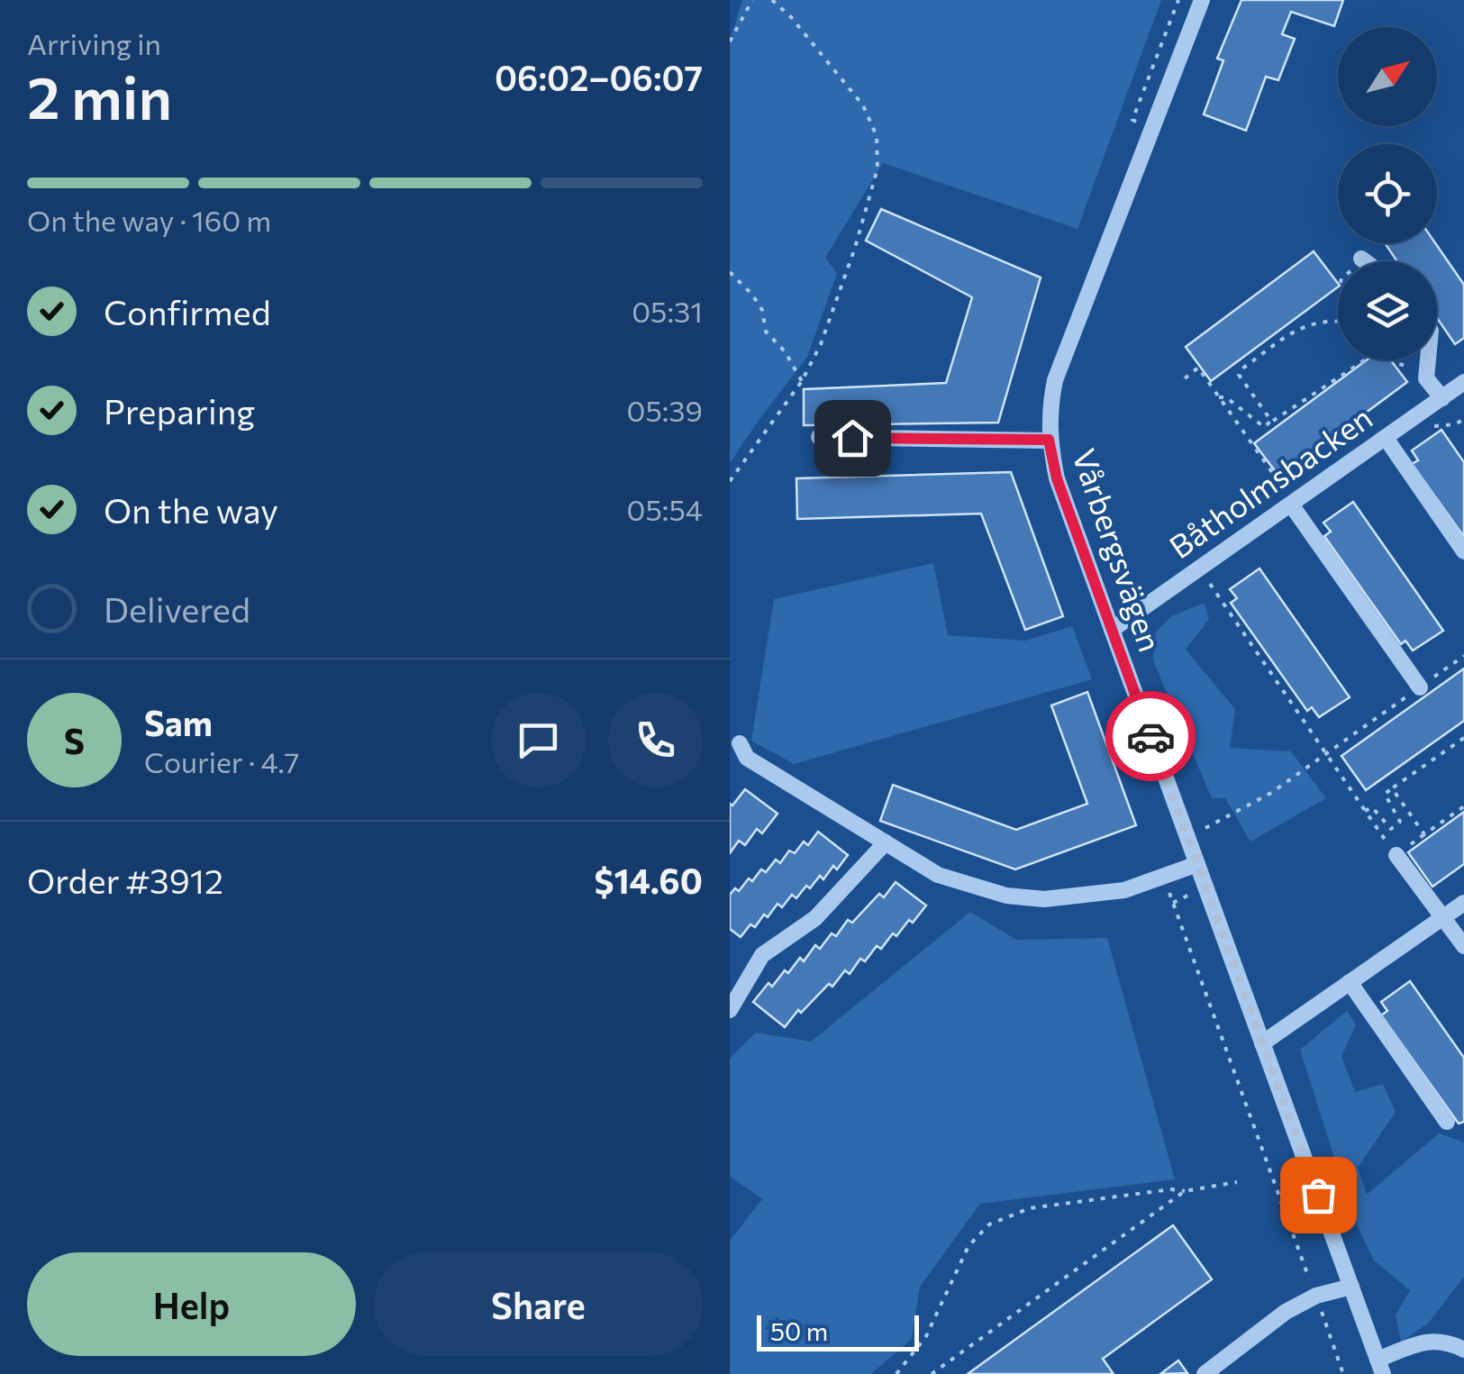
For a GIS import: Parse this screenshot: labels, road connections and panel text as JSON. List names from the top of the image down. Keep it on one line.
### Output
{"streets":{"street":["Båtholmsbacken","Vårbergsvägen"]},"crossings":[["Båtholmsbacken","Vårbergsvägen"]],"scale_bar":"50 m","north":"top right","page":{"heading":["2 min","Arriving in","06:02–06:07"],"panel":["Sam","Courier · 4.7","Order #3912","$14.60"],"bar":"On the way · 160 m","list":[["Confirmed","05:31"],["Preparing","05:39"],["On the way","05:54"],"Delivered"],"round":"S","buttons":["Help","Share"],"scale":"50 m"}}
